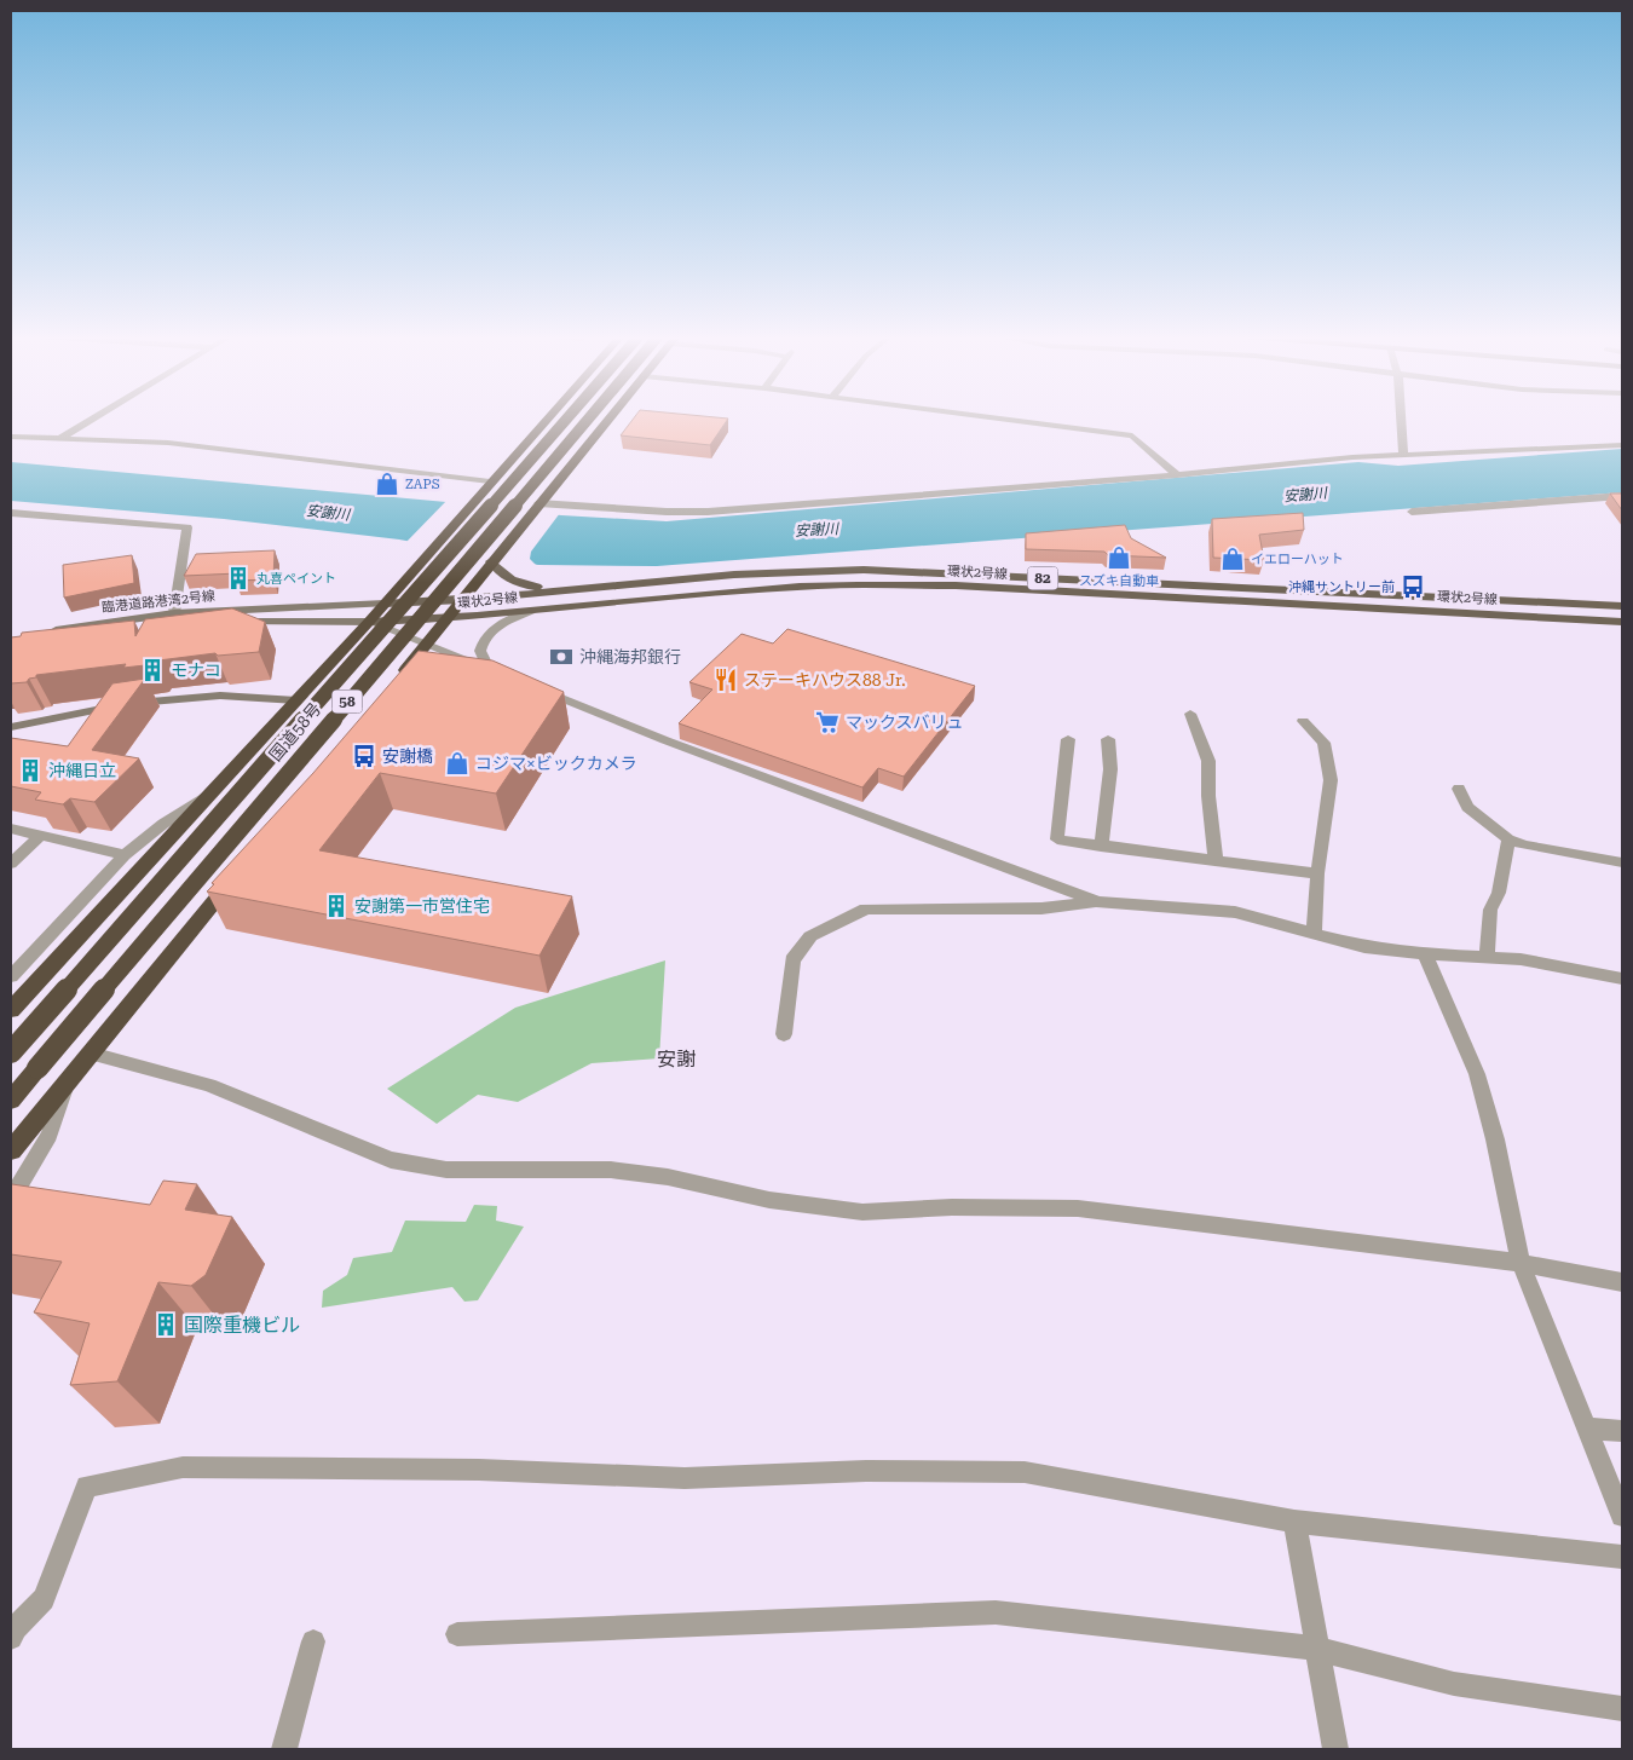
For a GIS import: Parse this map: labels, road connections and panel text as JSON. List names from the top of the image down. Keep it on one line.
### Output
{"streets":{"highway":["58","国道58号"],"main road":["環状2号線","82"],"street":["臨港道路港湾2号線"]},"crossings":[["環状2号線","臨港道路港湾2号線"],["環状2号線","58"],["臨港道路港湾2号線","58"]],"districts":["安謝"],"water":["安謝川"],"places":{"shop":["ZAPS","スズキ自動車","イエローハット","コジマ×ビックカメラ"],"building":["丸喜ペイント","モナコ","沖縄日立","安謝第一市営住宅","国際重機ビル"],"bus stop":["沖縄サントリー前","安謝橋"],"bank":["沖縄海邦銀行"],"restaurant":["ステーキハウス88 Jr."],"supermarket":["マックスバリュ"]}}
